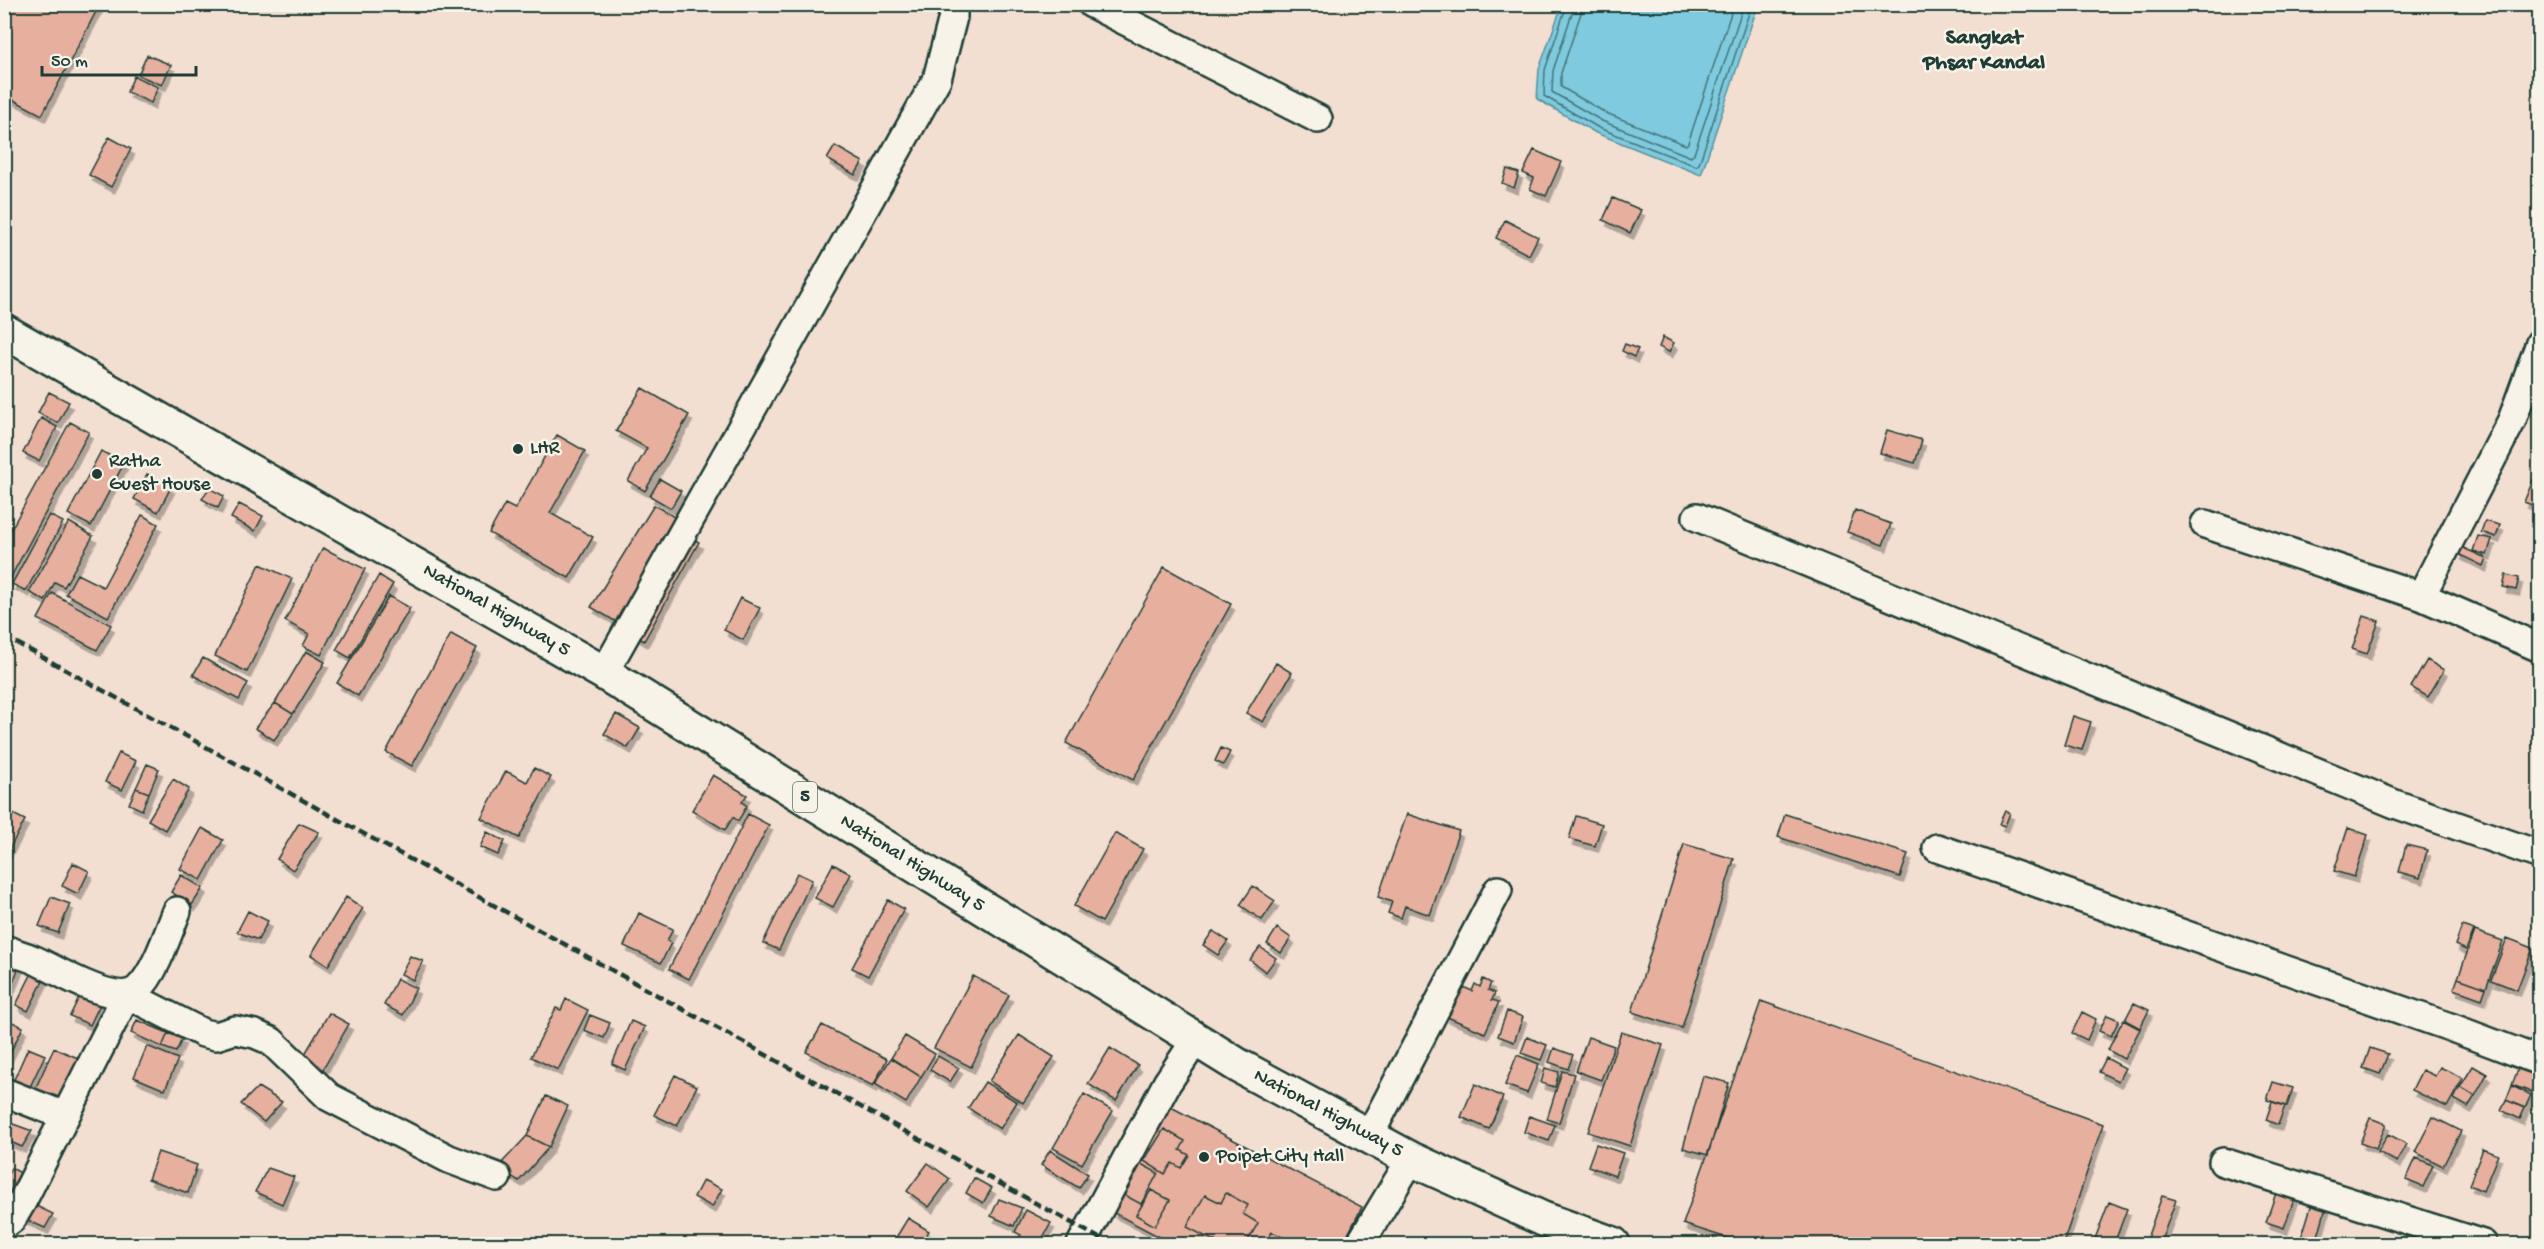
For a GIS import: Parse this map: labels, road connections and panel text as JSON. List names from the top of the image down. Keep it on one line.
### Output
{"streets":{"highway":["National Highway 5","5"]},"districts":["Sangkat Phsar Kandal"],"places":["LHR","Ratha Guest House","Poipet City Hall"],"scale_bar":"50 m"}
